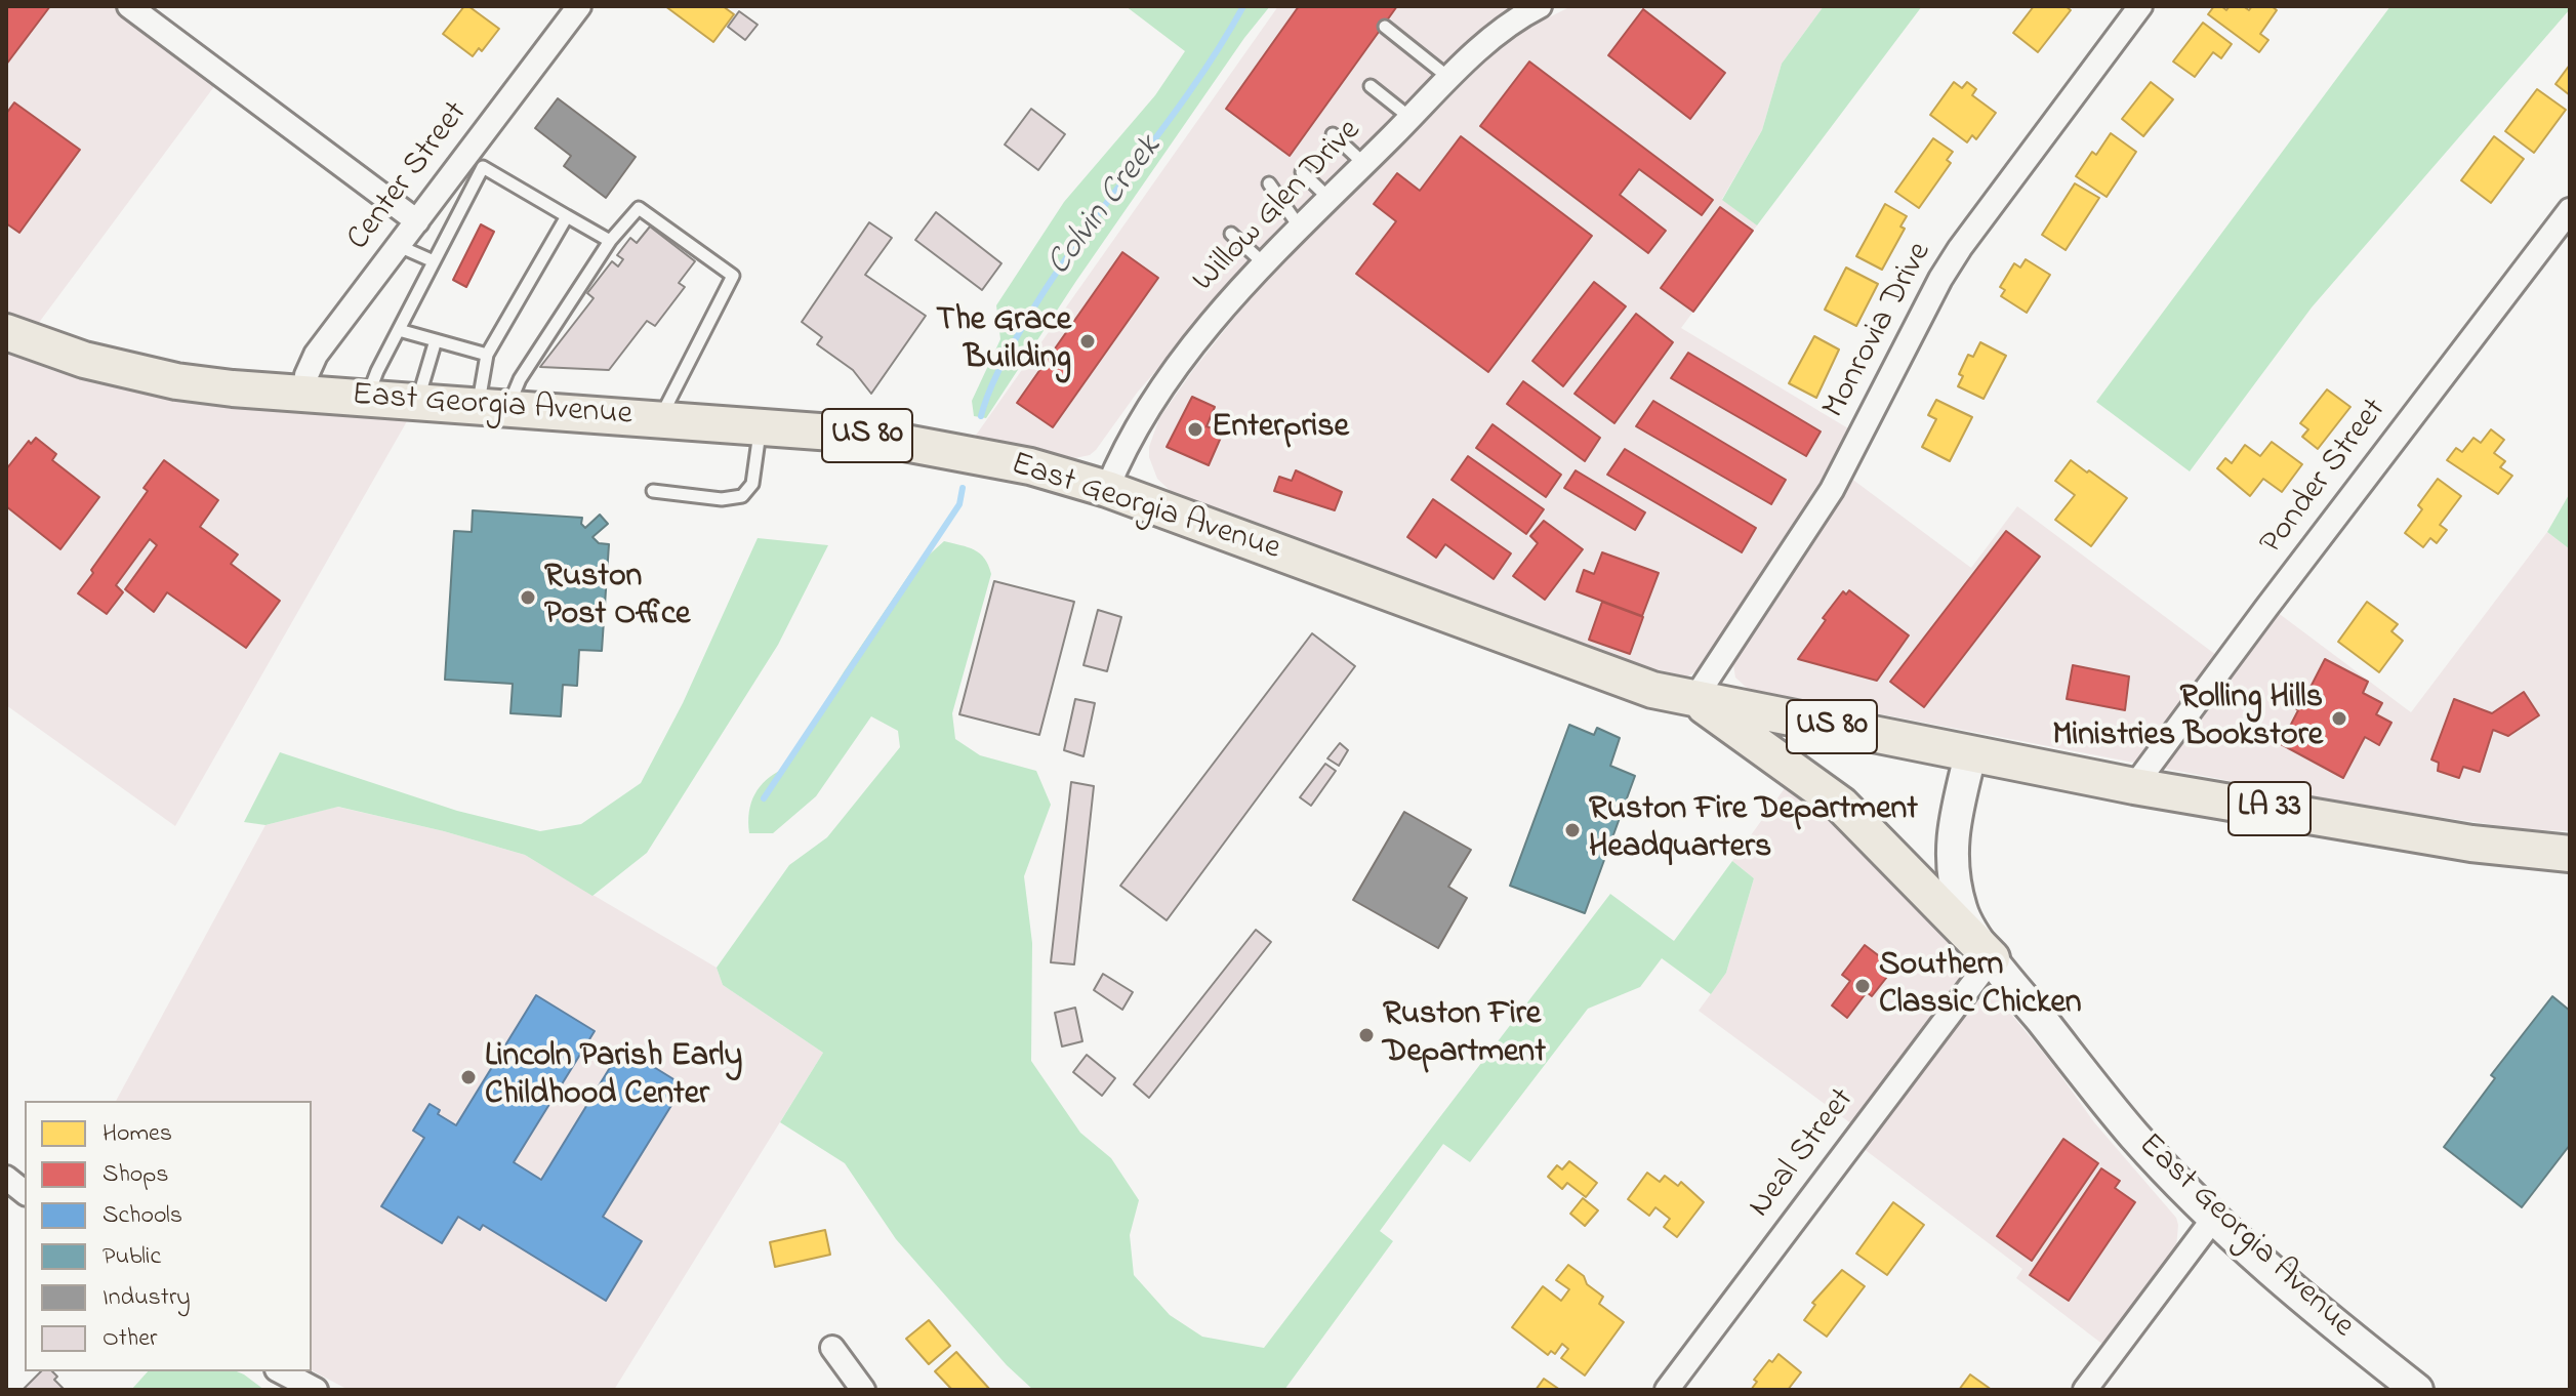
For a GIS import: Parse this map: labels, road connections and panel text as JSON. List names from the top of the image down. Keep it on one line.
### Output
{"streets":{"main road":["East Georgia Avenue","US 80","LA 33"],"street":["Center Street","Willow Glen Drive","Monrovia Drive","Ponder Street","Neal Street"]},"crossings":[["Center Street","East Georgia Avenue"],["Willow Glen Drive","East Georgia Avenue"],["Monrovia Drive","East Georgia Avenue"],["East Georgia Avenue","LA 33"],["East Georgia Avenue","Neal Street"],["Ponder Street","LA 33"]],"water":["Colvin Creek"],"places":["The Grace Building","Enterprise","Ruston Post Office","Rolling Hills Ministries Bookstore","Ruston Fire Department Headquarters","Southern Classic Chicken","Ruston Fire Department","Lincoln Parish Early Childhood Center"],"legend":["Homes","Shops","Schools","Public","Industry","Other"]}
